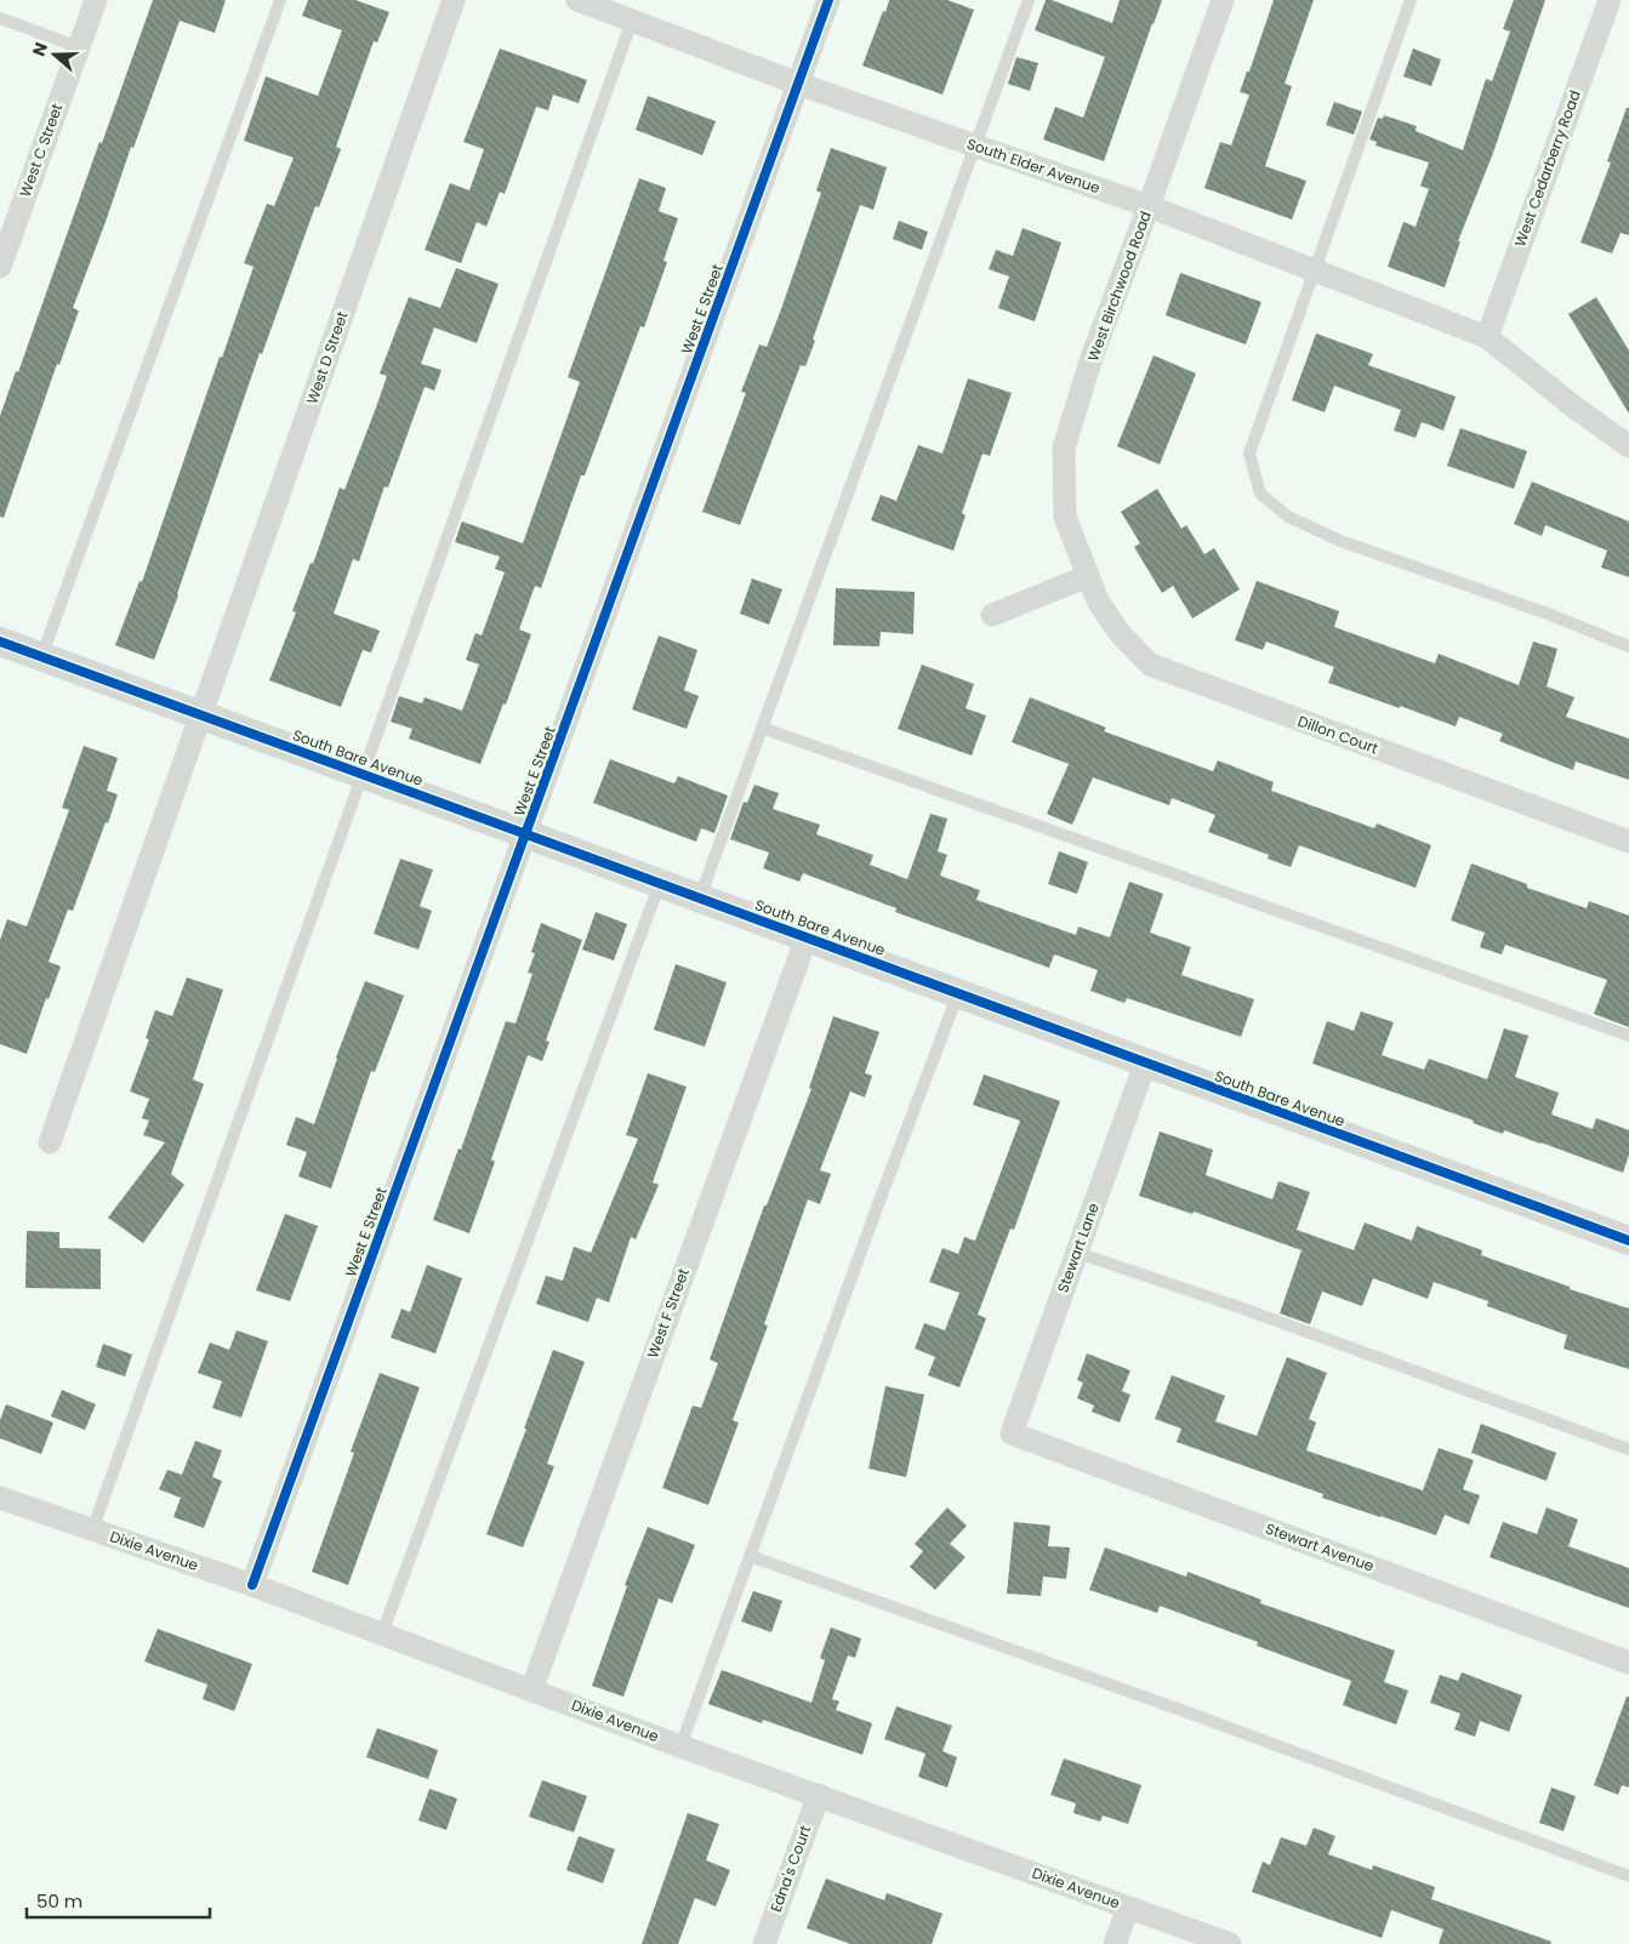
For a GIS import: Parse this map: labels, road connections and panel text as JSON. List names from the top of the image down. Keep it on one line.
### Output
{"streets":{"street":["West C Street","South Elder Avenue","West Cedarberry Road","West Birchwood Road","West E Street","West D Street","Dillon Court","South Bare Avenue","Stewart Lane","West F Street","Stewart Avenue","Dixie Avenue","Edna's Court"]},"crossings":[["South Elder Avenue","West Cedarberry Road"],["South Elder Avenue","West Birchwood Road"],["South Elder Avenue","West E Street"],["West Birchwood Road","Dillon Court"],["West E Street","South Bare Avenue"],["West E Street","Dixie Avenue"],["West D Street","South Bare Avenue"],["South Bare Avenue","Stewart Lane"],["South Bare Avenue","West F Street"],["Stewart Lane","Stewart Avenue"],["West F Street","Dixie Avenue"],["Dixie Avenue","Edna's Court"]],"scale_bar":"50 m","north":"left"}
